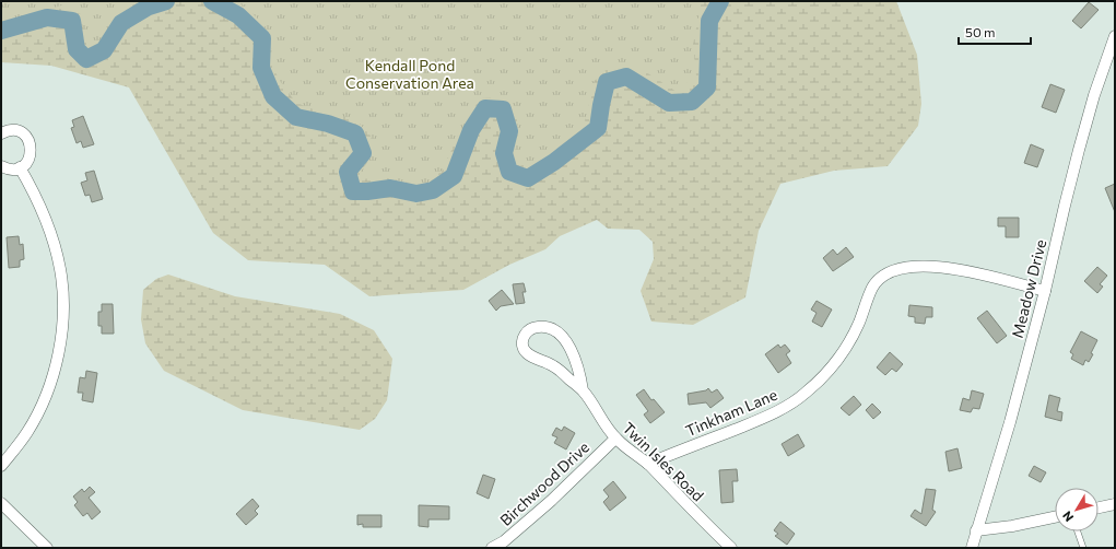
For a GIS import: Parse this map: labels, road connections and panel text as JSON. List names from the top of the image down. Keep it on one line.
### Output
{"streets":{"street":["Meadow Drive","Tinkham Lane","Twin Isles Road","Birchwood Drive"]},"crossings":[["Meadow Drive","Tinkham Lane"],["Tinkham Lane","Twin Isles Road"],["Twin Isles Road","Birchwood Drive"]],"parks":["Kendall Pond Conservation Area"],"scale_bar":"50 m","north":"bottom left"}
